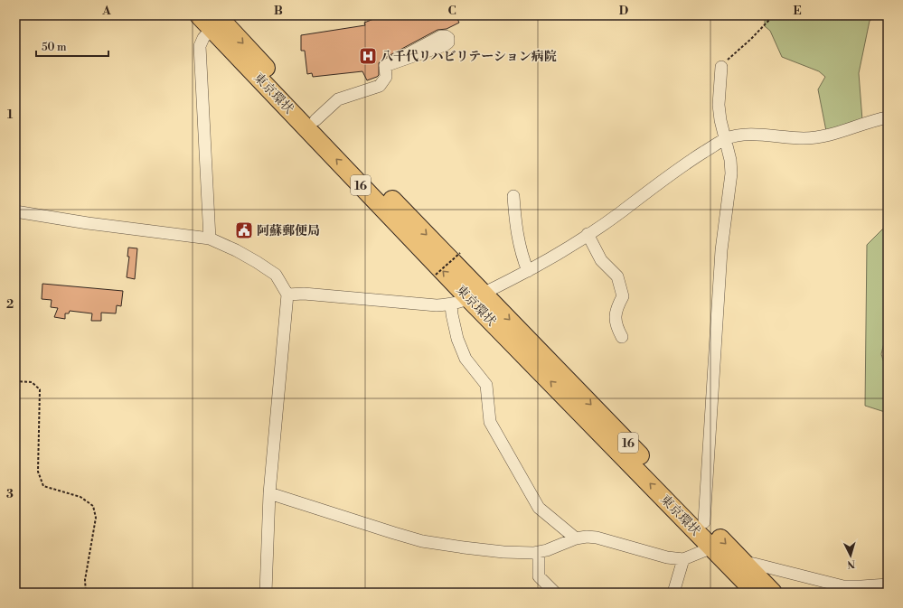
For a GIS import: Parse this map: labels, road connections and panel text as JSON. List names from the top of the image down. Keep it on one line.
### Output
{"streets":{"highway":["東京環状","16"]},"places":{"hospital":["八千代リハビリテーション病院"],"public building":["阿蘇郵便局"]},"scale_bar":"50 m","north":"bottom","grid":{"columns":["A","B","C","D","E"],"rows":["1","2","3"]}}
